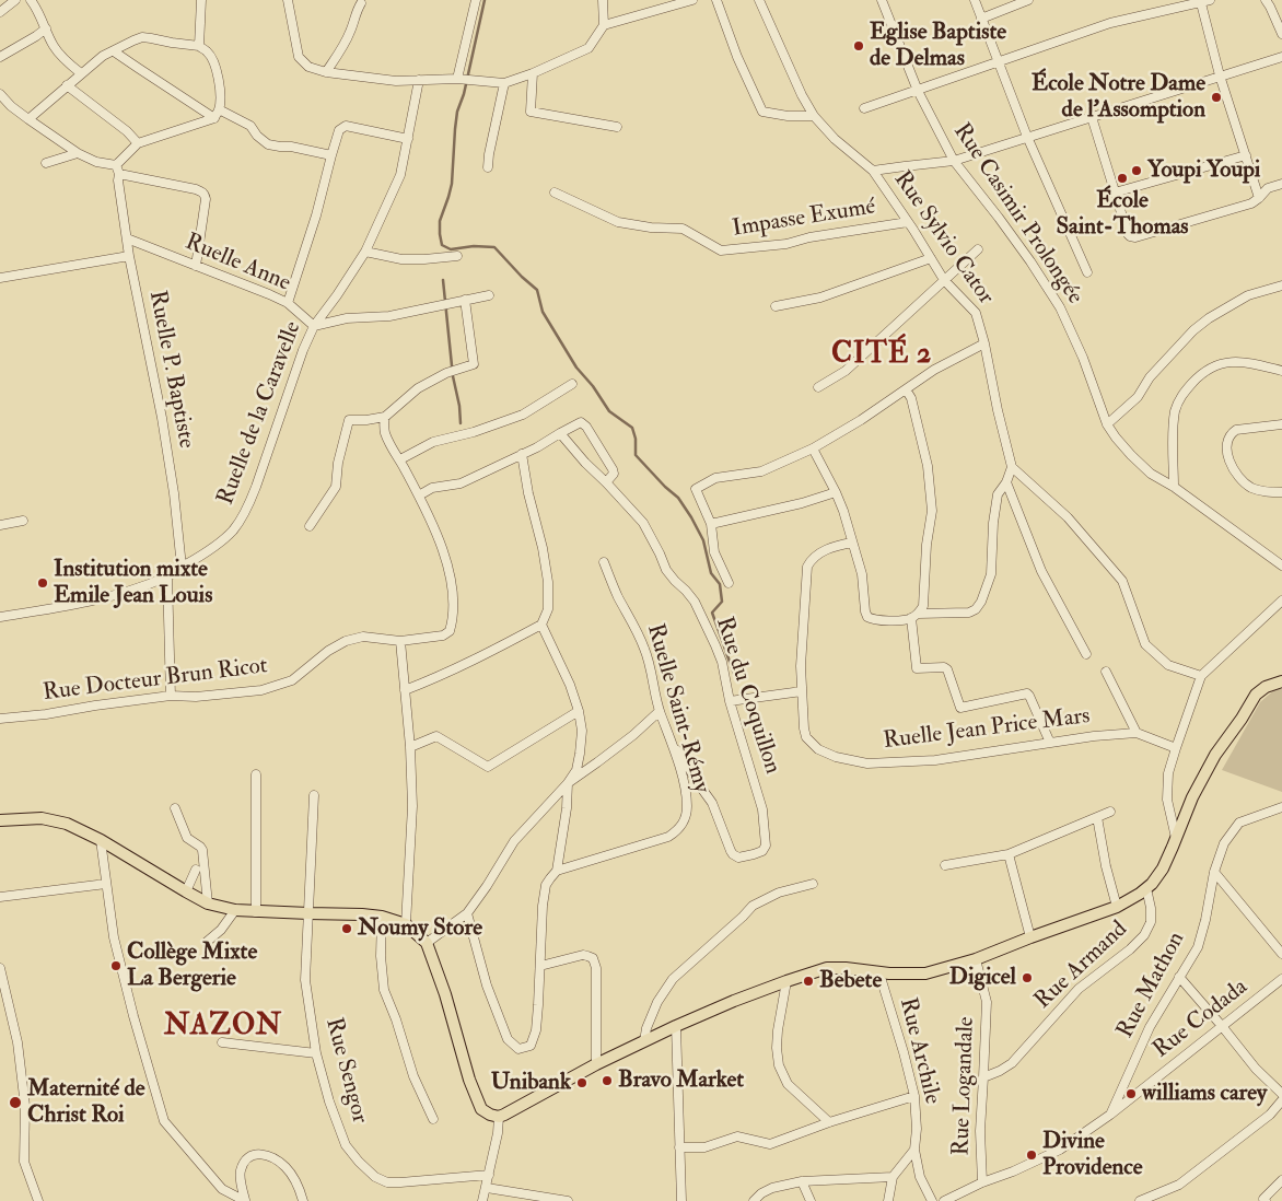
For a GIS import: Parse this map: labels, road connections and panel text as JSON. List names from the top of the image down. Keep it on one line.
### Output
{"streets":{"street":["Rue Casimir Prolongée","Impasse Exumé","Rue Sylvio Cator","Ruelle Anne","Ruelle P. Baptiste","Ruelle de la Caravelle","Rue Docteur Brun Ricot","Rue du Coquillon","Ruelle Saint-Rémy","Ruelle Jean Price Mars","Rue Armand","Rue Mathon","Rue Codada","Rue Archile","Rue Sengor","Rue Logandale"]},"crossings":[["Impasse Exumé","Rue Sylvio Cator"],["Ruelle Anne","Ruelle P. Baptiste"],["Ruelle Anne","Ruelle de la Caravelle"],["Ruelle P. Baptiste","Ruelle de la Caravelle"],["Rue du Coquillon","Ruelle Saint-Rémy"],["Rue Armand","Rue Logandale"],["Rue Mathon","Rue Codada"],["Rue Codada","Rue Logandale"]],"districts":["CITÉ 2","NAZON"],"places":["Eglise Baptiste de Delmas","École Notre Dame de l'Assomption","Youpi Youpi","École Saint-Thomas","Institution mixte Emile Jean Louis","Noumy Store","Collège Mixte La Bergerie","Digicel","Bebete","Bravo Market","Unibank","williams carey","Maternité de Christ Roi","Divine Providence"]}
